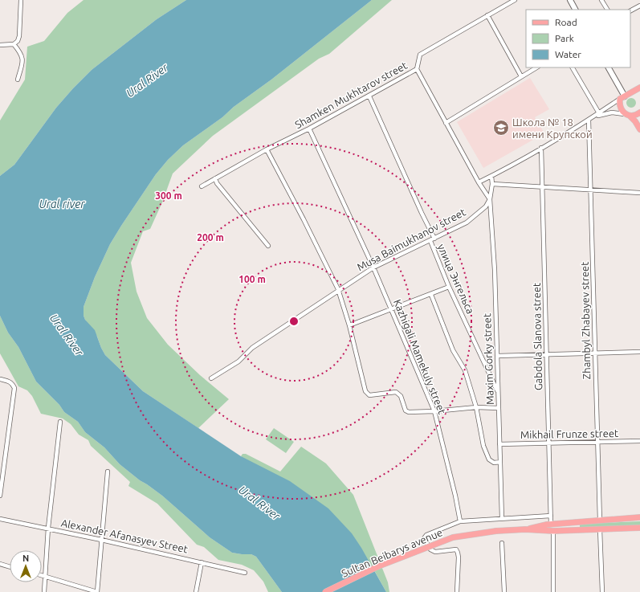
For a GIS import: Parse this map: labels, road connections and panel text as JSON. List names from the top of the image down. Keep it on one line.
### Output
{"streets":{"main road":["Sultan Beibarys avenue"],"street":["Shamken Mukhtarov street","Musa Baimukhanov street","улица Энгельса","Zhambyl Zhabayev street","Gabdola Slanova street","Kazhigali Mamekuly street","Maxim Gorky street","Mikhail Frunze street","Alexander Afanasyev Street"]},"crossings":[["Shamken Mukhtarov street","улица Энгельса"],["Shamken Mukhtarov street","Kazhigali Mamekuly street"],["Shamken Mukhtarov street","Maxim Gorky street"],["Musa Baimukhanov street","улица Энгельса"],["Musa Baimukhanov street","Kazhigali Mamekuly street"],["Musa Baimukhanov street","Maxim Gorky street"],["улица Энгельса","Maxim Gorky street"],["Zhambyl Zhabayev street","Mikhail Frunze street"],["Zhambyl Zhabayev street","Sultan Beibarys avenue"],["Gabdola Slanova street","Mikhail Frunze street"],["Gabdola Slanova street","Sultan Beibarys avenue"],["Maxim Gorky street","Mikhail Frunze street"]],"water":["Ural River","Ural river"],"places":{"school or university":["Школа № 18 имени Крупской"]},"legend":["Road","Park","Water"],"north":"top","rings":["300 m","200 m","100 m"]}
